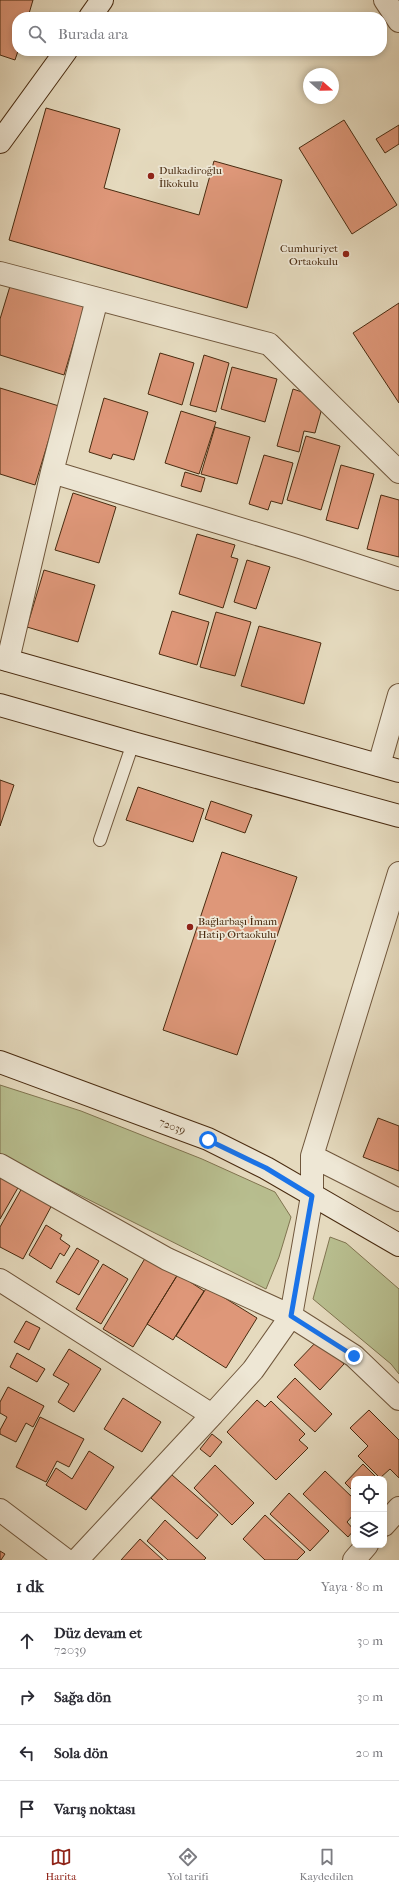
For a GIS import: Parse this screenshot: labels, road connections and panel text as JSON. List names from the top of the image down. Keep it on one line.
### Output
{"streets":{"street":["72039"]},"places":["Dulkadiroğlu İlkokulu","Cumhuriyet Ortaokulu","Bağlarbaşı İmam Hatip Ortaokulu"],"north":"right","page":{"search":"Burada ara","heading":["1 dk","Yaya · 80 m"],"list":[["Düz devam et","72039","30 m"],["Sağa dön","30 m"],["Sola dön","20 m"],"Varış noktası"],"nav":["Harita","Yol tarifi","Kaydedilen"]}}
